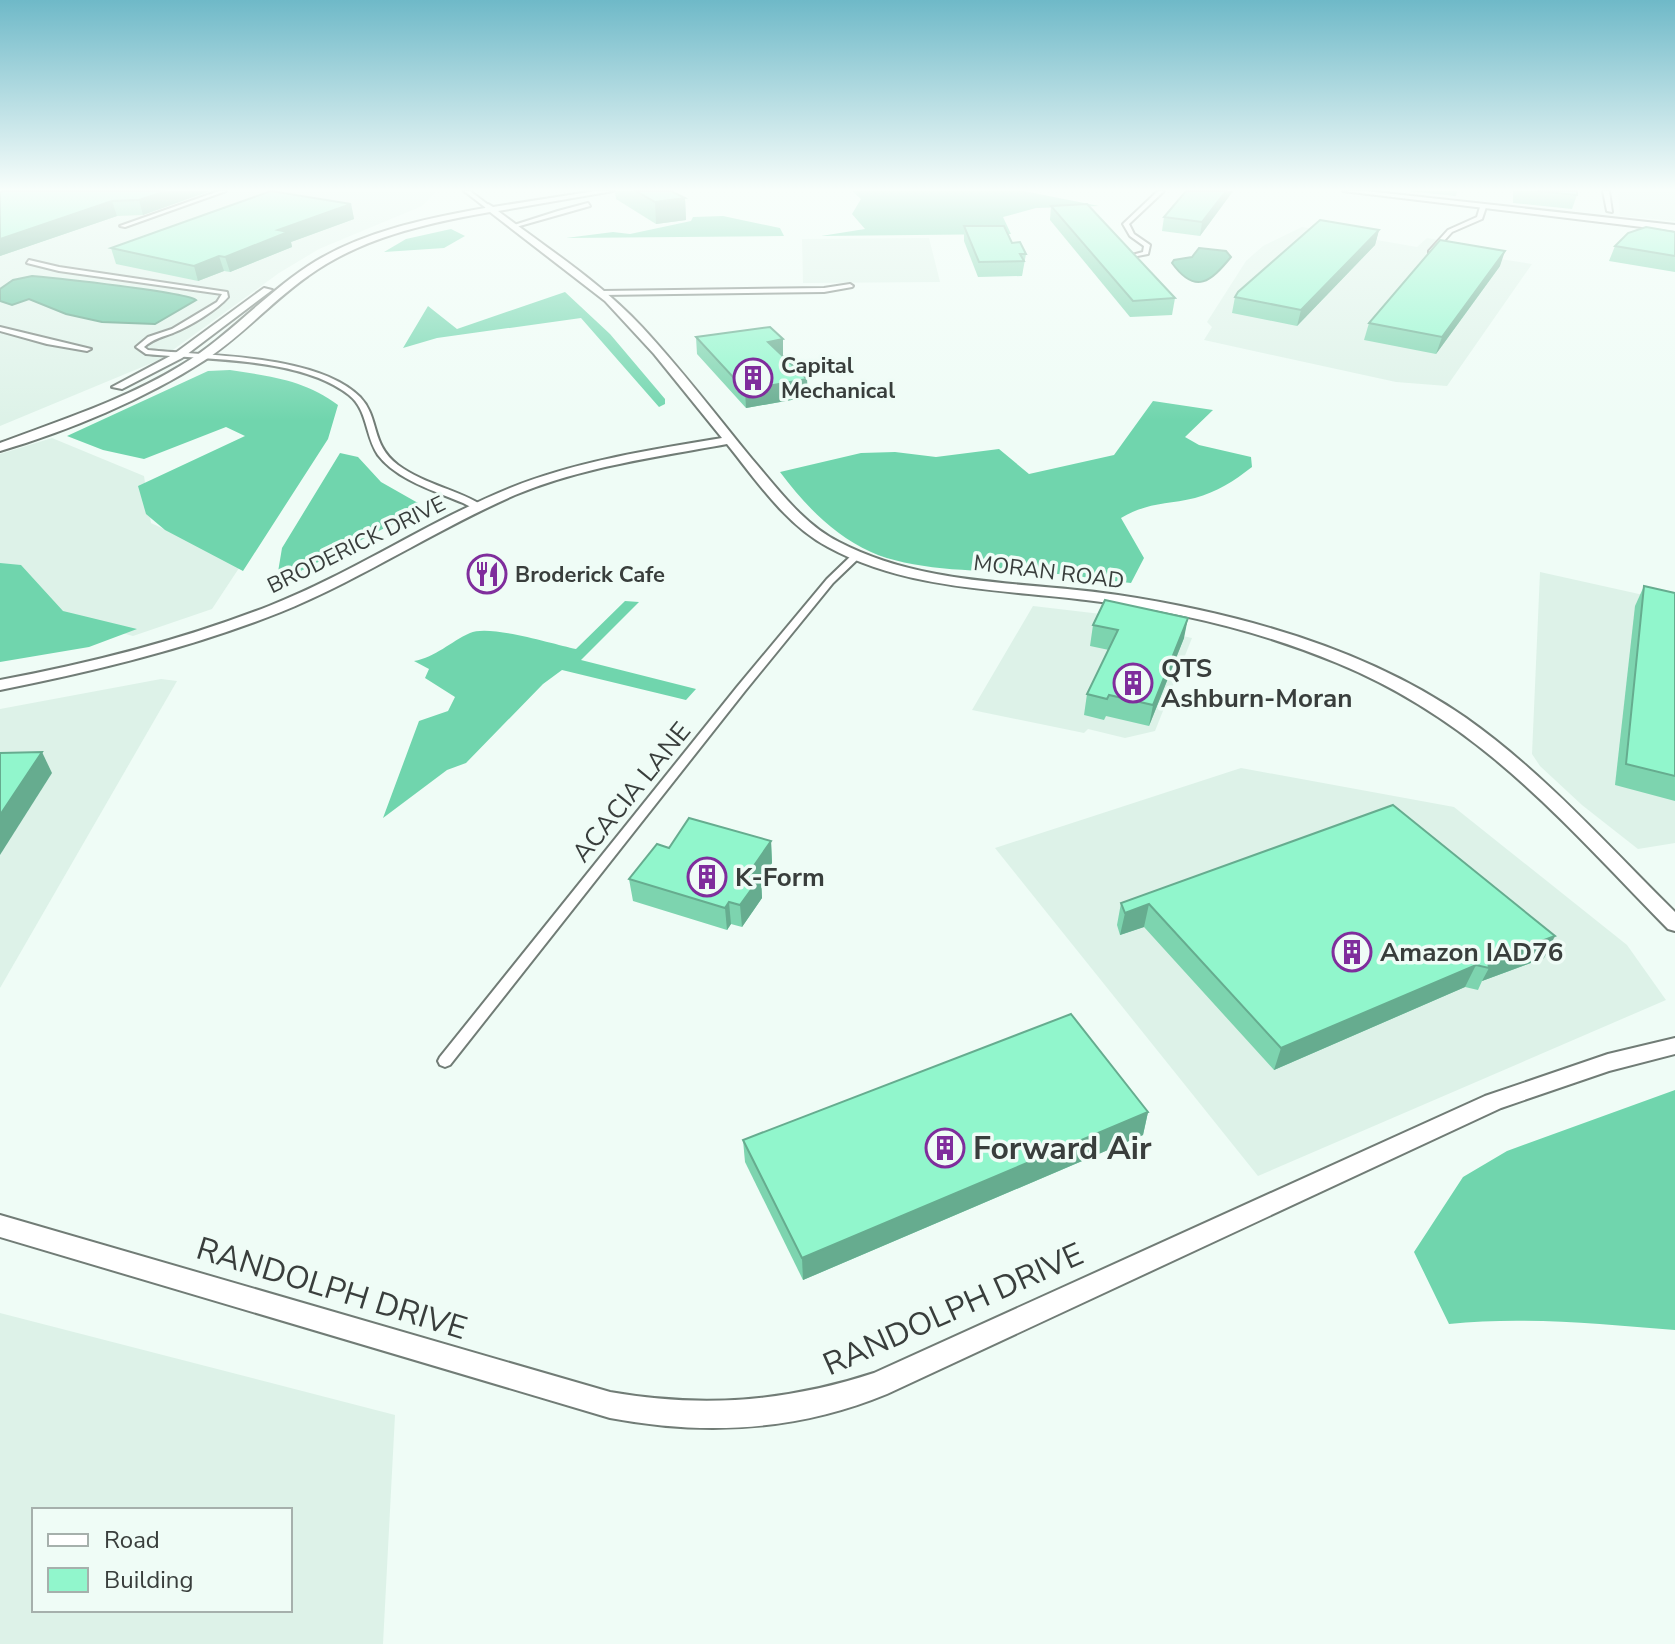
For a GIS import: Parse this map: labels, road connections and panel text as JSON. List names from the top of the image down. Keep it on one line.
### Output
{"streets":{"street":["BRODERICK DRIVE","MORAN ROAD","ACACIA LANE","RANDOLPH DRIVE"]},"crossings":[["BRODERICK DRIVE","MORAN ROAD"],["MORAN ROAD","ACACIA LANE"]],"places":{"building":["Capital Mechanical","QTS Ashburn-Moran","K-Form","Amazon IAD76","Forward Air"],"restaurant":["Broderick Cafe"]},"legend":["Road","Building"]}
